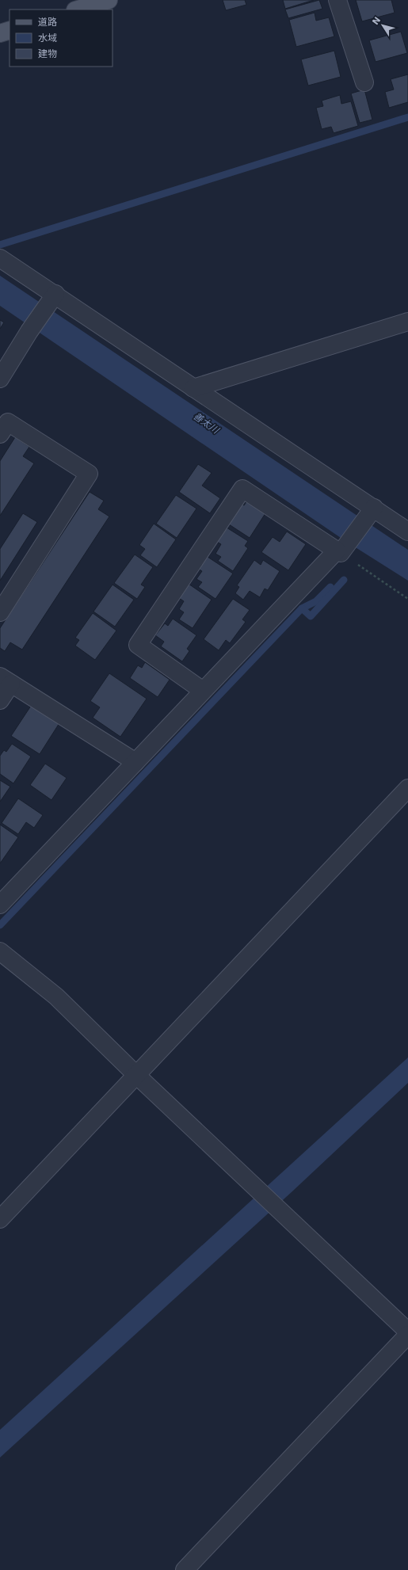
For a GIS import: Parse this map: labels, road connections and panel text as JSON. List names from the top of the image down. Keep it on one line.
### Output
{"water":["善太川"],"legend":["道路","水域","建物"],"north":"top left"}
